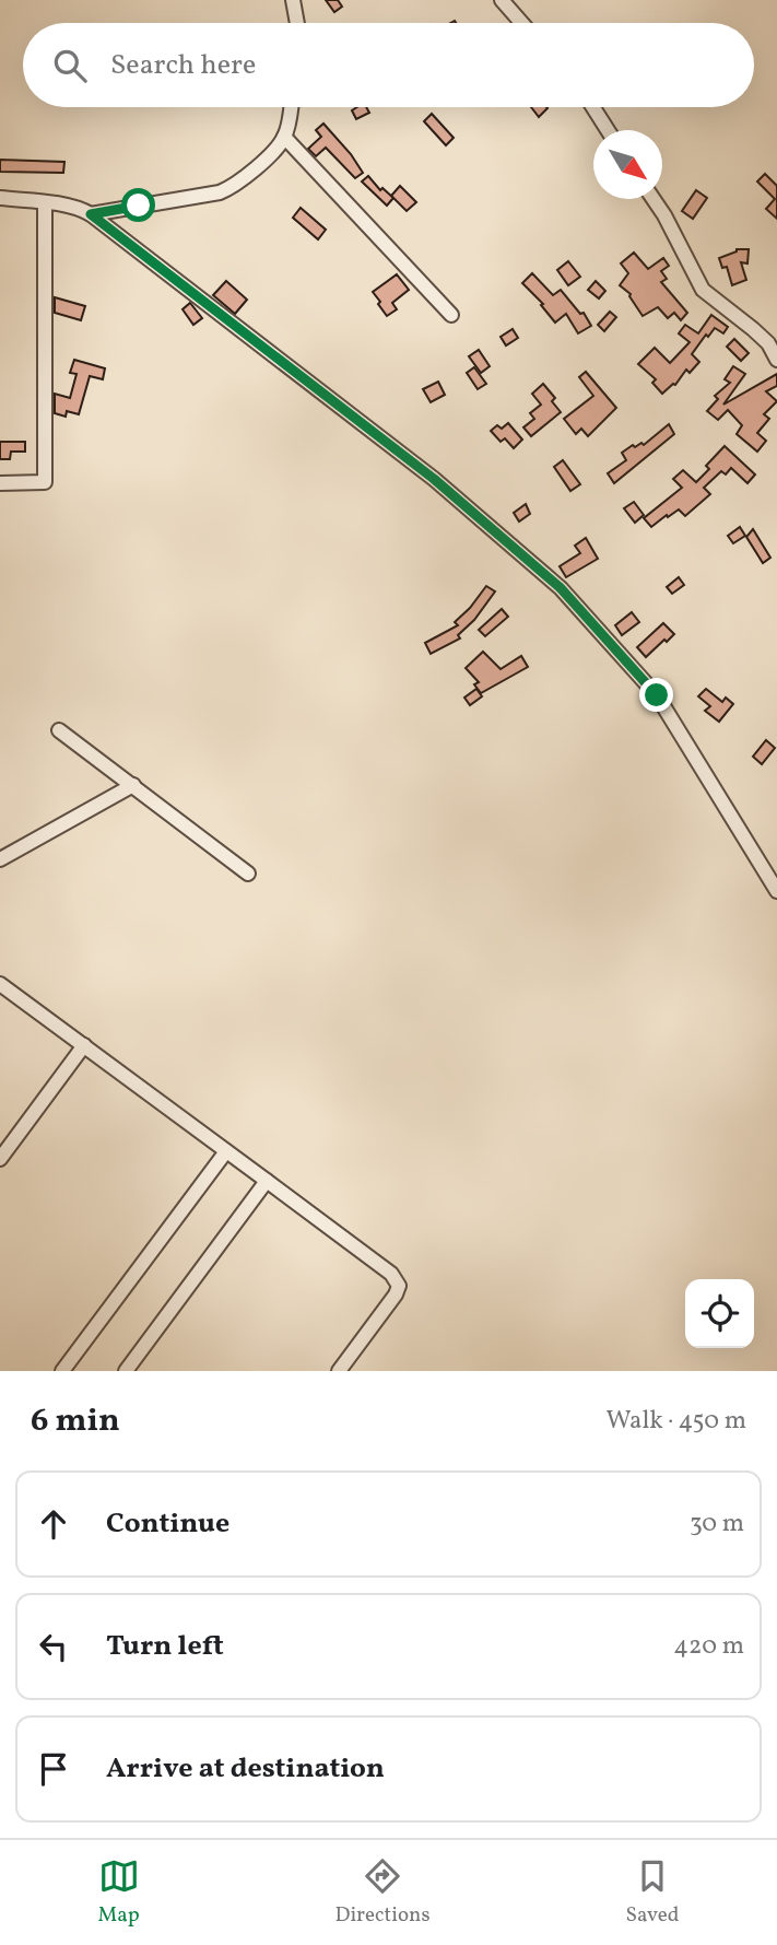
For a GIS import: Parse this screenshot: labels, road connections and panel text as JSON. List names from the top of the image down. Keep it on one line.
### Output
{"north":"bottom right","page":{"search":"Search here","heading":["6 min","Walk · 450 m"],"list":[["Continue","30 m"],["Turn left","420 m"],"Arrive at destination"],"nav":["Map","Directions","Saved"]}}
